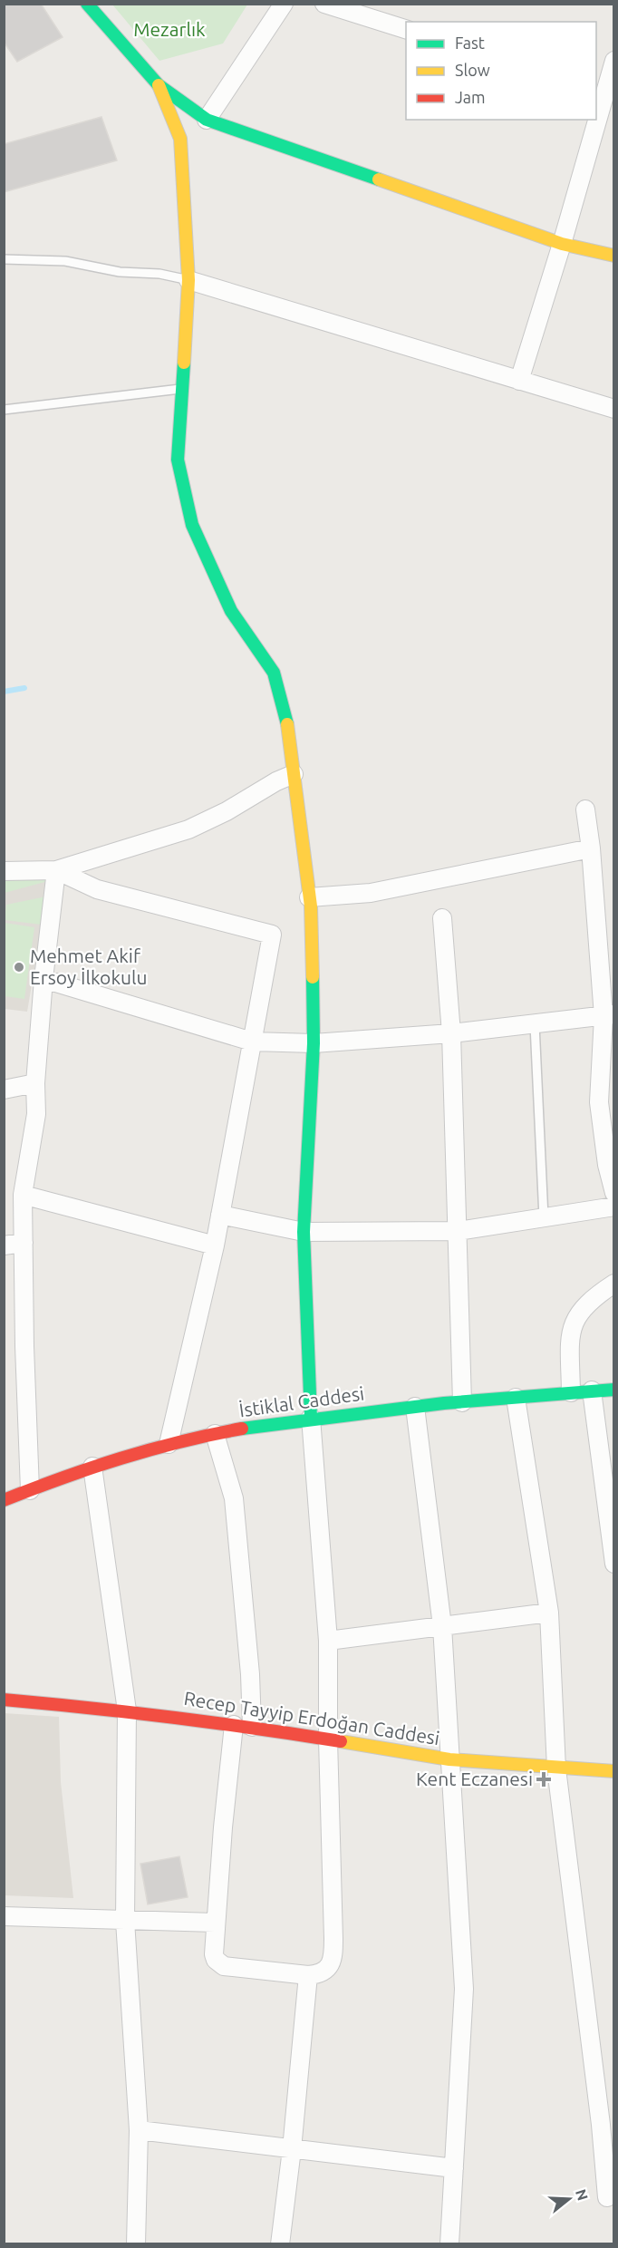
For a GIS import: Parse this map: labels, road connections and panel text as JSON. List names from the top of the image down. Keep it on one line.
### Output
{"streets":{"street":["İstiklal Caddesi","Recep Tayyip Erdoğan Caddesi"]},"parks":["Mezarlık"],"places":{"other":["Mehmet Akif Ersoy İlkokulu"],"health":["Kent Eczanesi"]},"legend":["Fast","Slow","Jam"],"north":"right"}
